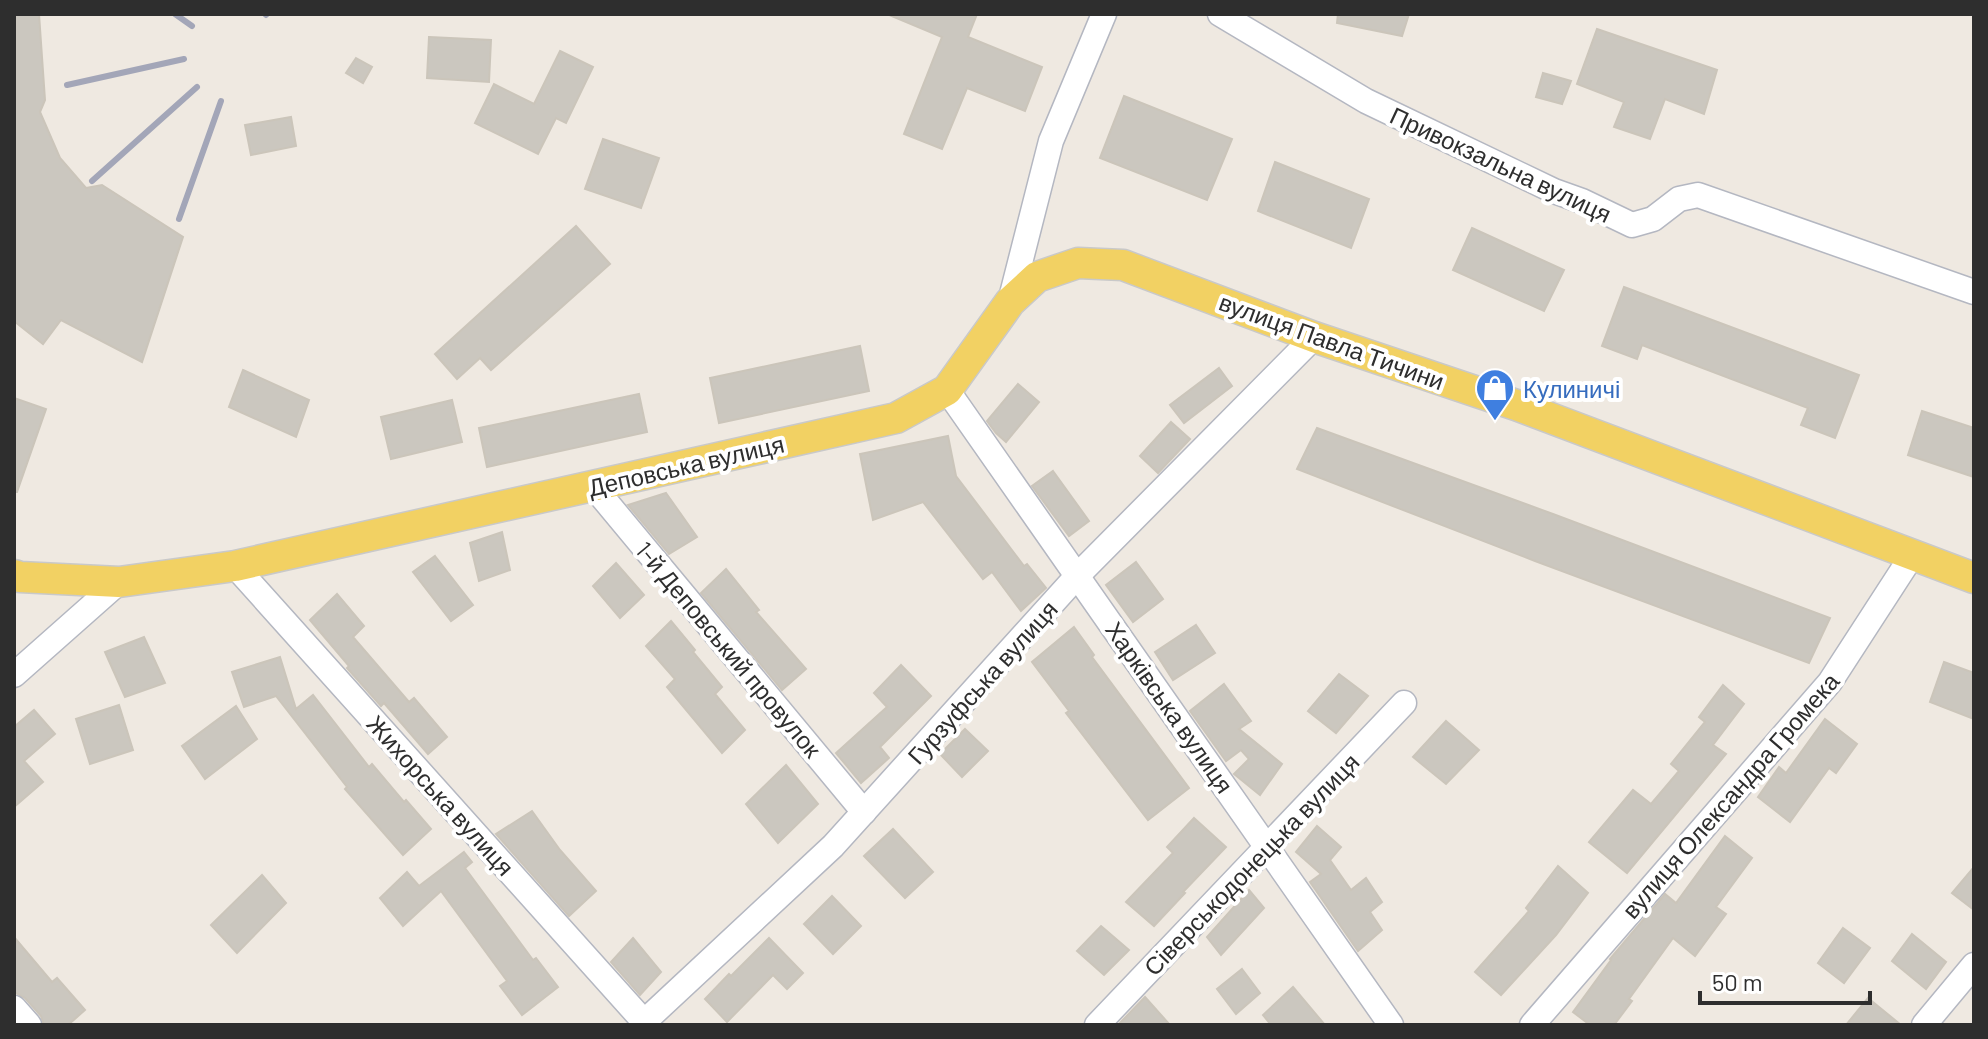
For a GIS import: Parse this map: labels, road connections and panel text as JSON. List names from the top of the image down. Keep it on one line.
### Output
{"streets":{"main road":["вулиця Павла Тичини","Деповська вулиця"],"street":["Привокзальна вулиця","1-й Деповський провулок","Гурзуфська вулиця","Харківська вулиця","Жихорська вулиця","вулиця Олександра Громека","Сіверськодонецька вулиця"]},"crossings":[["вулиця Павла Тичини","Деповська вулиця"],["вулиця Павла Тичини","Гурзуфська вулиця"],["вулиця Павла Тичини","вулиця Олександра Громека"],["Деповська вулиця","1-й Деповський провулок"],["Деповська вулиця","Харківська вулиця"],["Деповська вулиця","Жихорська вулиця"],["1-й Деповський провулок","Гурзуфська вулиця"],["Гурзуфська вулиця","Харківська вулиця"],["Гурзуфська вулиця","Жихорська вулиця"],["Харківська вулиця","Сіверськодонецька вулиця"]],"places":{"shop":["Кулиничі"]},"scale_bar":"50 m"}
